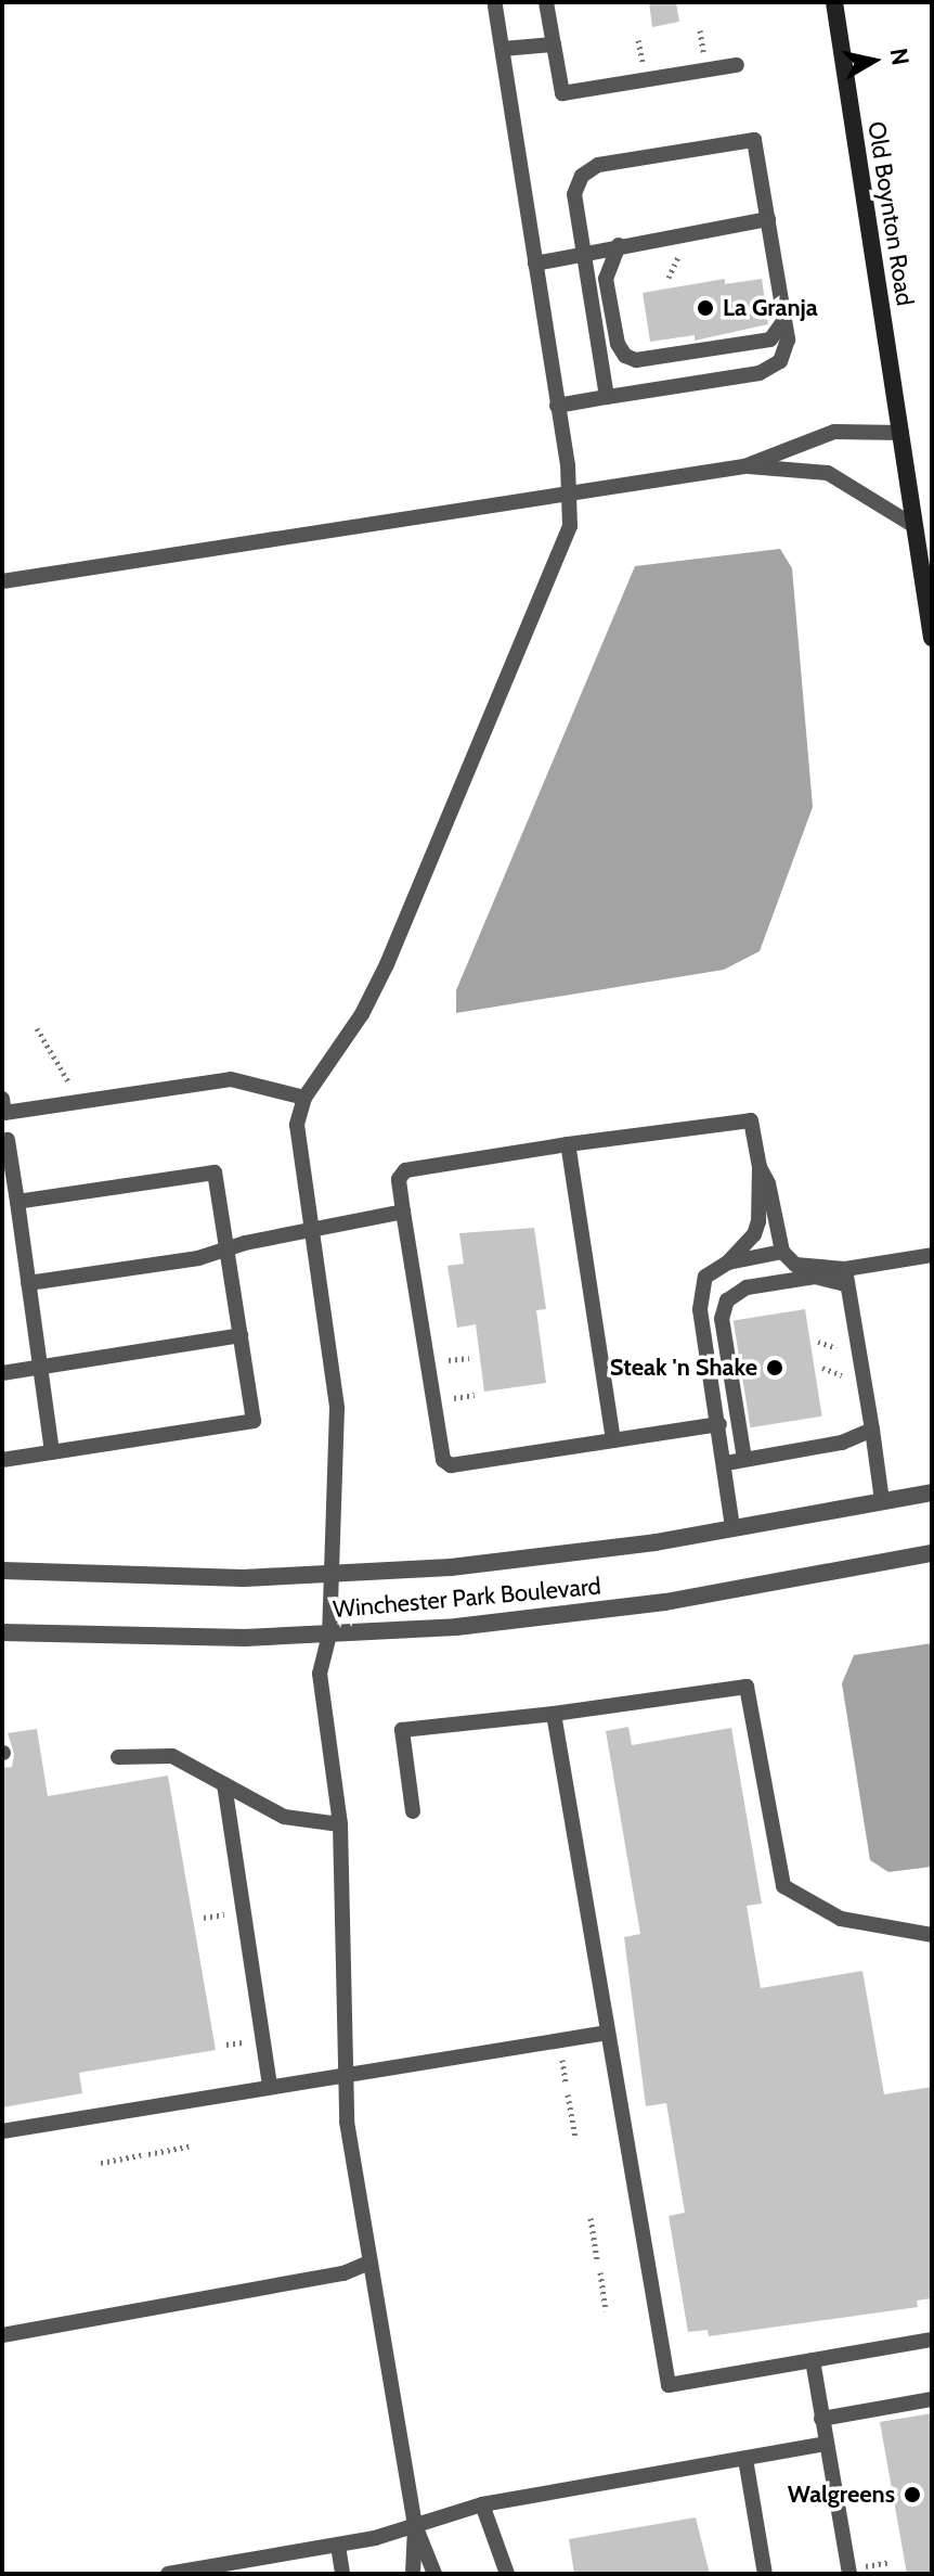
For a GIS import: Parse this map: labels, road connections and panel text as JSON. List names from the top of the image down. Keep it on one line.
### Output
{"streets":{"street":["Old Boynton Road","Winchester Park Boulevard"]},"places":["La Granja","Steak 'n Shake","Walgreens"],"north":"right"}
